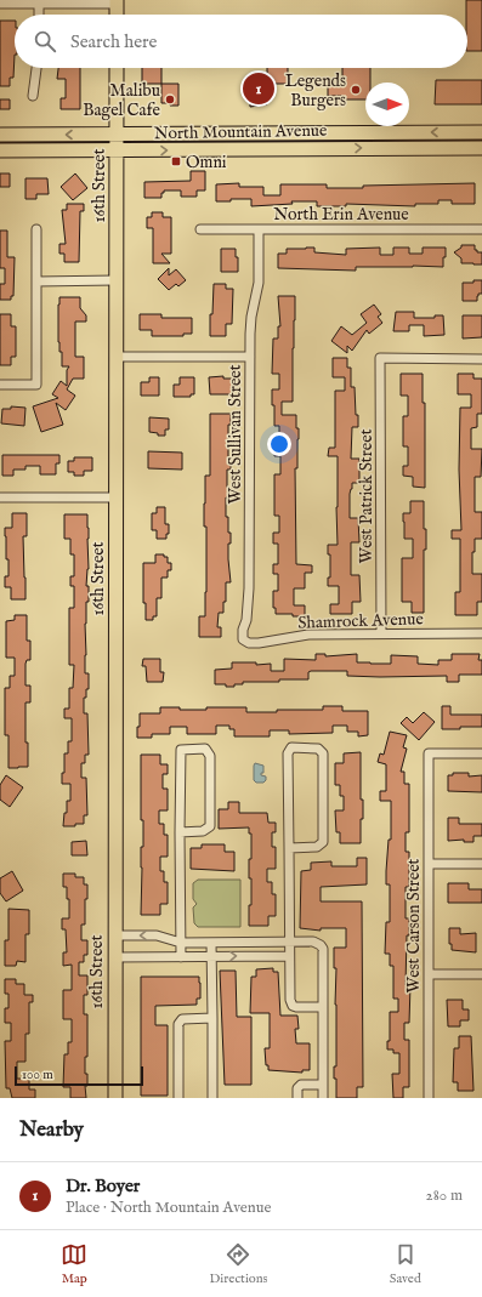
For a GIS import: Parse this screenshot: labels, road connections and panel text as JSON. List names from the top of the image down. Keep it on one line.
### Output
{"streets":{"main road":["North Mountain Avenue","16th Street"],"street":["North Erin Avenue","West Sullivan Street","West Patrick Street","Shamrock Avenue","West Carson Street"]},"crossings":[["North Mountain Avenue","16th Street"],["North Erin Avenue","West Sullivan Street"],["West Sullivan Street","Shamrock Avenue"],["West Patrick Street","Shamrock Avenue"]],"places":{"other":["Legends Burgers","Malibu Bagel Cafe"],"transit":["Omni"]},"scale_bar":"100 m","north":"right","page":{"search":"Search here","pins":"1","scale":"100 m","heading":"Nearby","list":[{"mark":"1","name":"Dr. Boyer","note":"Place · North Mountain Avenue","value":"280 m"}],"nav":["Map","Directions","Saved"]}}
